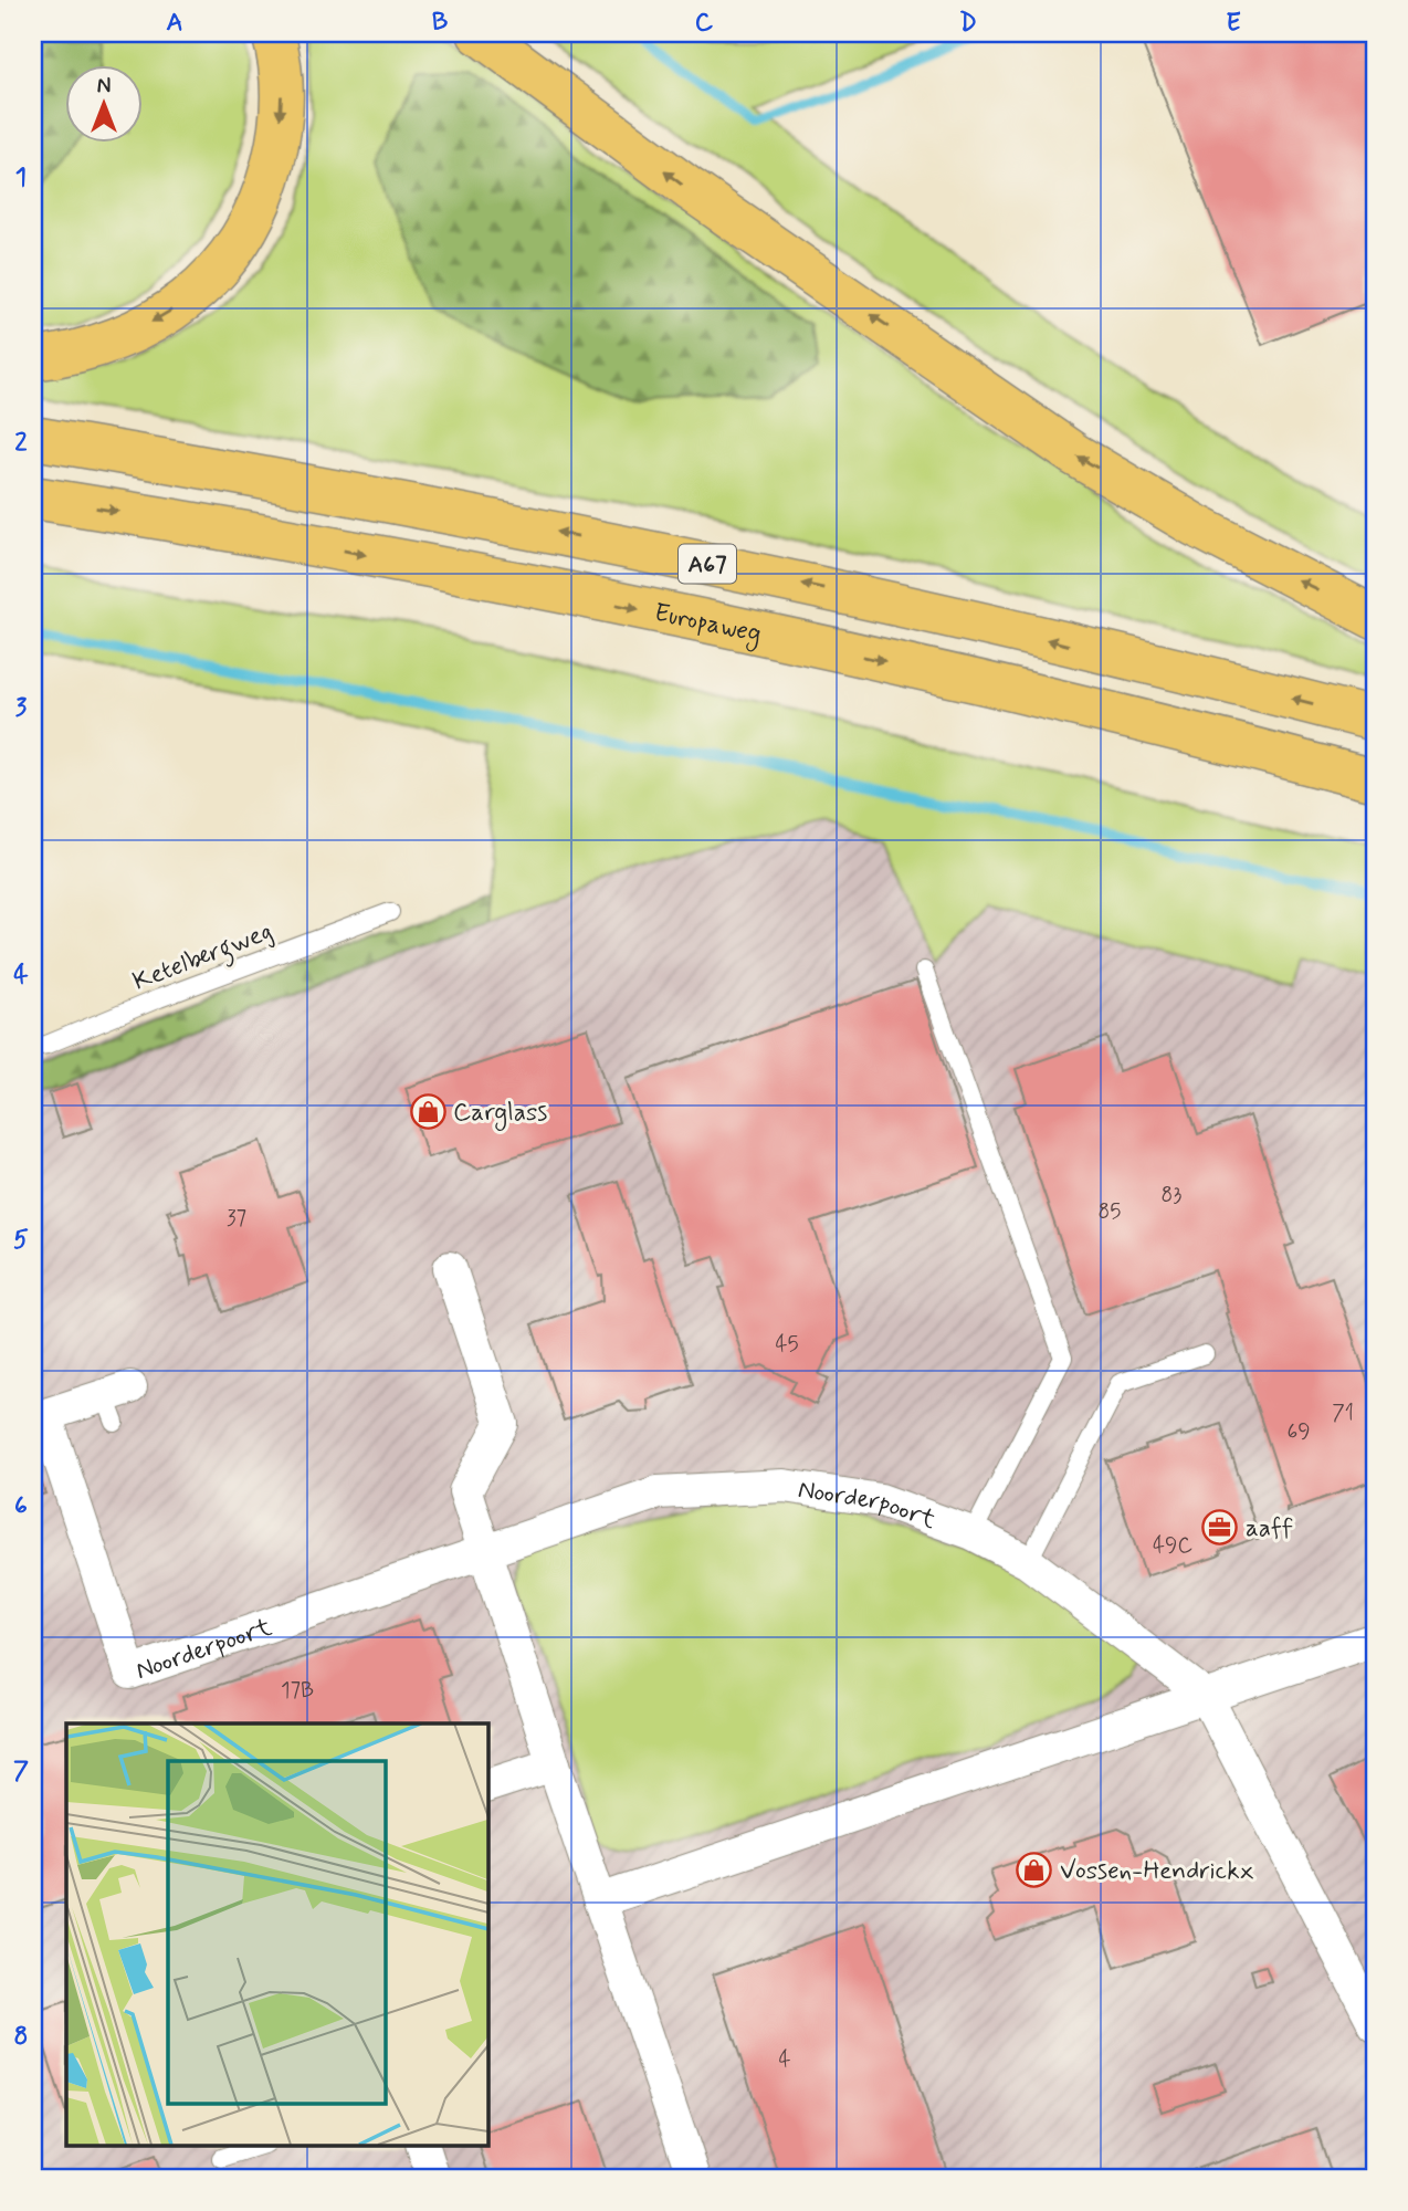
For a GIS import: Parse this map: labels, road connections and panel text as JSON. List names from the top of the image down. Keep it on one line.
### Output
{"streets":{"highway":["A67","Europaweg"],"street":["Noorderpoort"],"lane":["Ketelbergweg"]},"places":{"shop":["Carglass","Vossen-Hendrickx"],"office":["aaff"]},"house_numbers":["83","85","37","45","71","69","49C","17B","4"],"north":"top","grid":{"columns":["A","B","C","D","E"],"rows":["1","2","3","4","5","6","7","8"]}}
